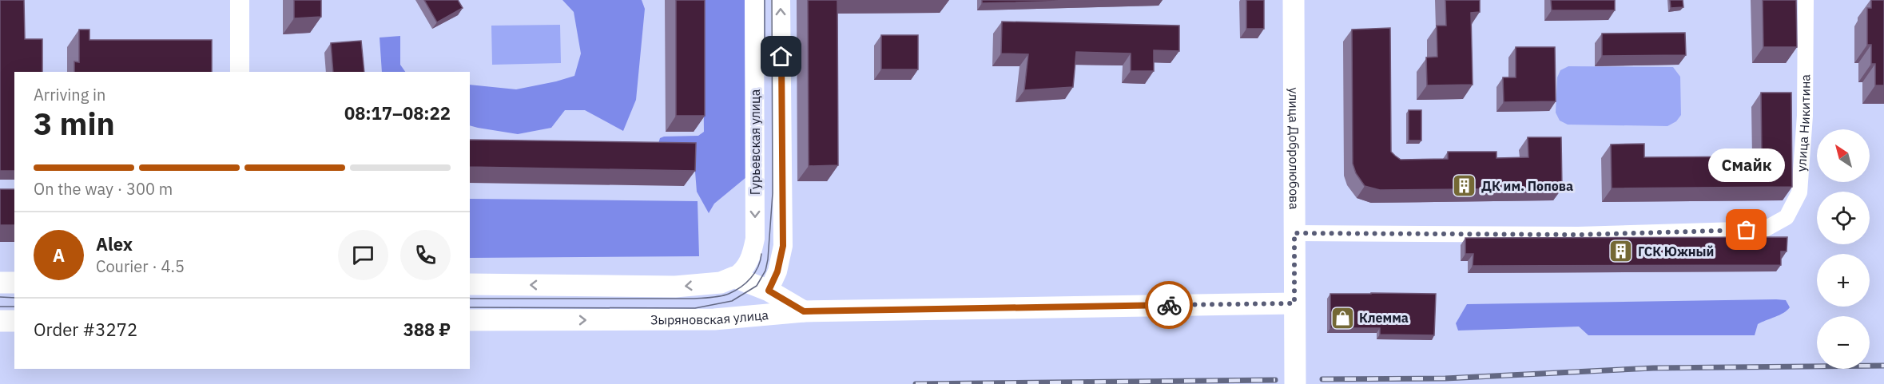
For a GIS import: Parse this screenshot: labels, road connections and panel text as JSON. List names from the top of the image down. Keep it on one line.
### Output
{"streets":{"main road":["улица Добролюбова","Зыряновская улица"],"street":["улица Никитина","Гурьевская улица"]},"crossings":[["улица Никитина","улица Добролюбова"],["улица Добролюбова","Зыряновская улица"]],"places":{"building":["ДК им. Попова","ГСК Южный"],"other":["Смайк"],"shop":["Клемма"]},"north":"top left","page":{"heading":["3 min","Arriving in","08:17–08:22"],"panel":["Alex","Courier · 4.5","Order #3272","388 ₽"],"map_buttons":["+","−"],"bubble":"Смайк","bar":"On the way · 300 m","round":"A"}}
